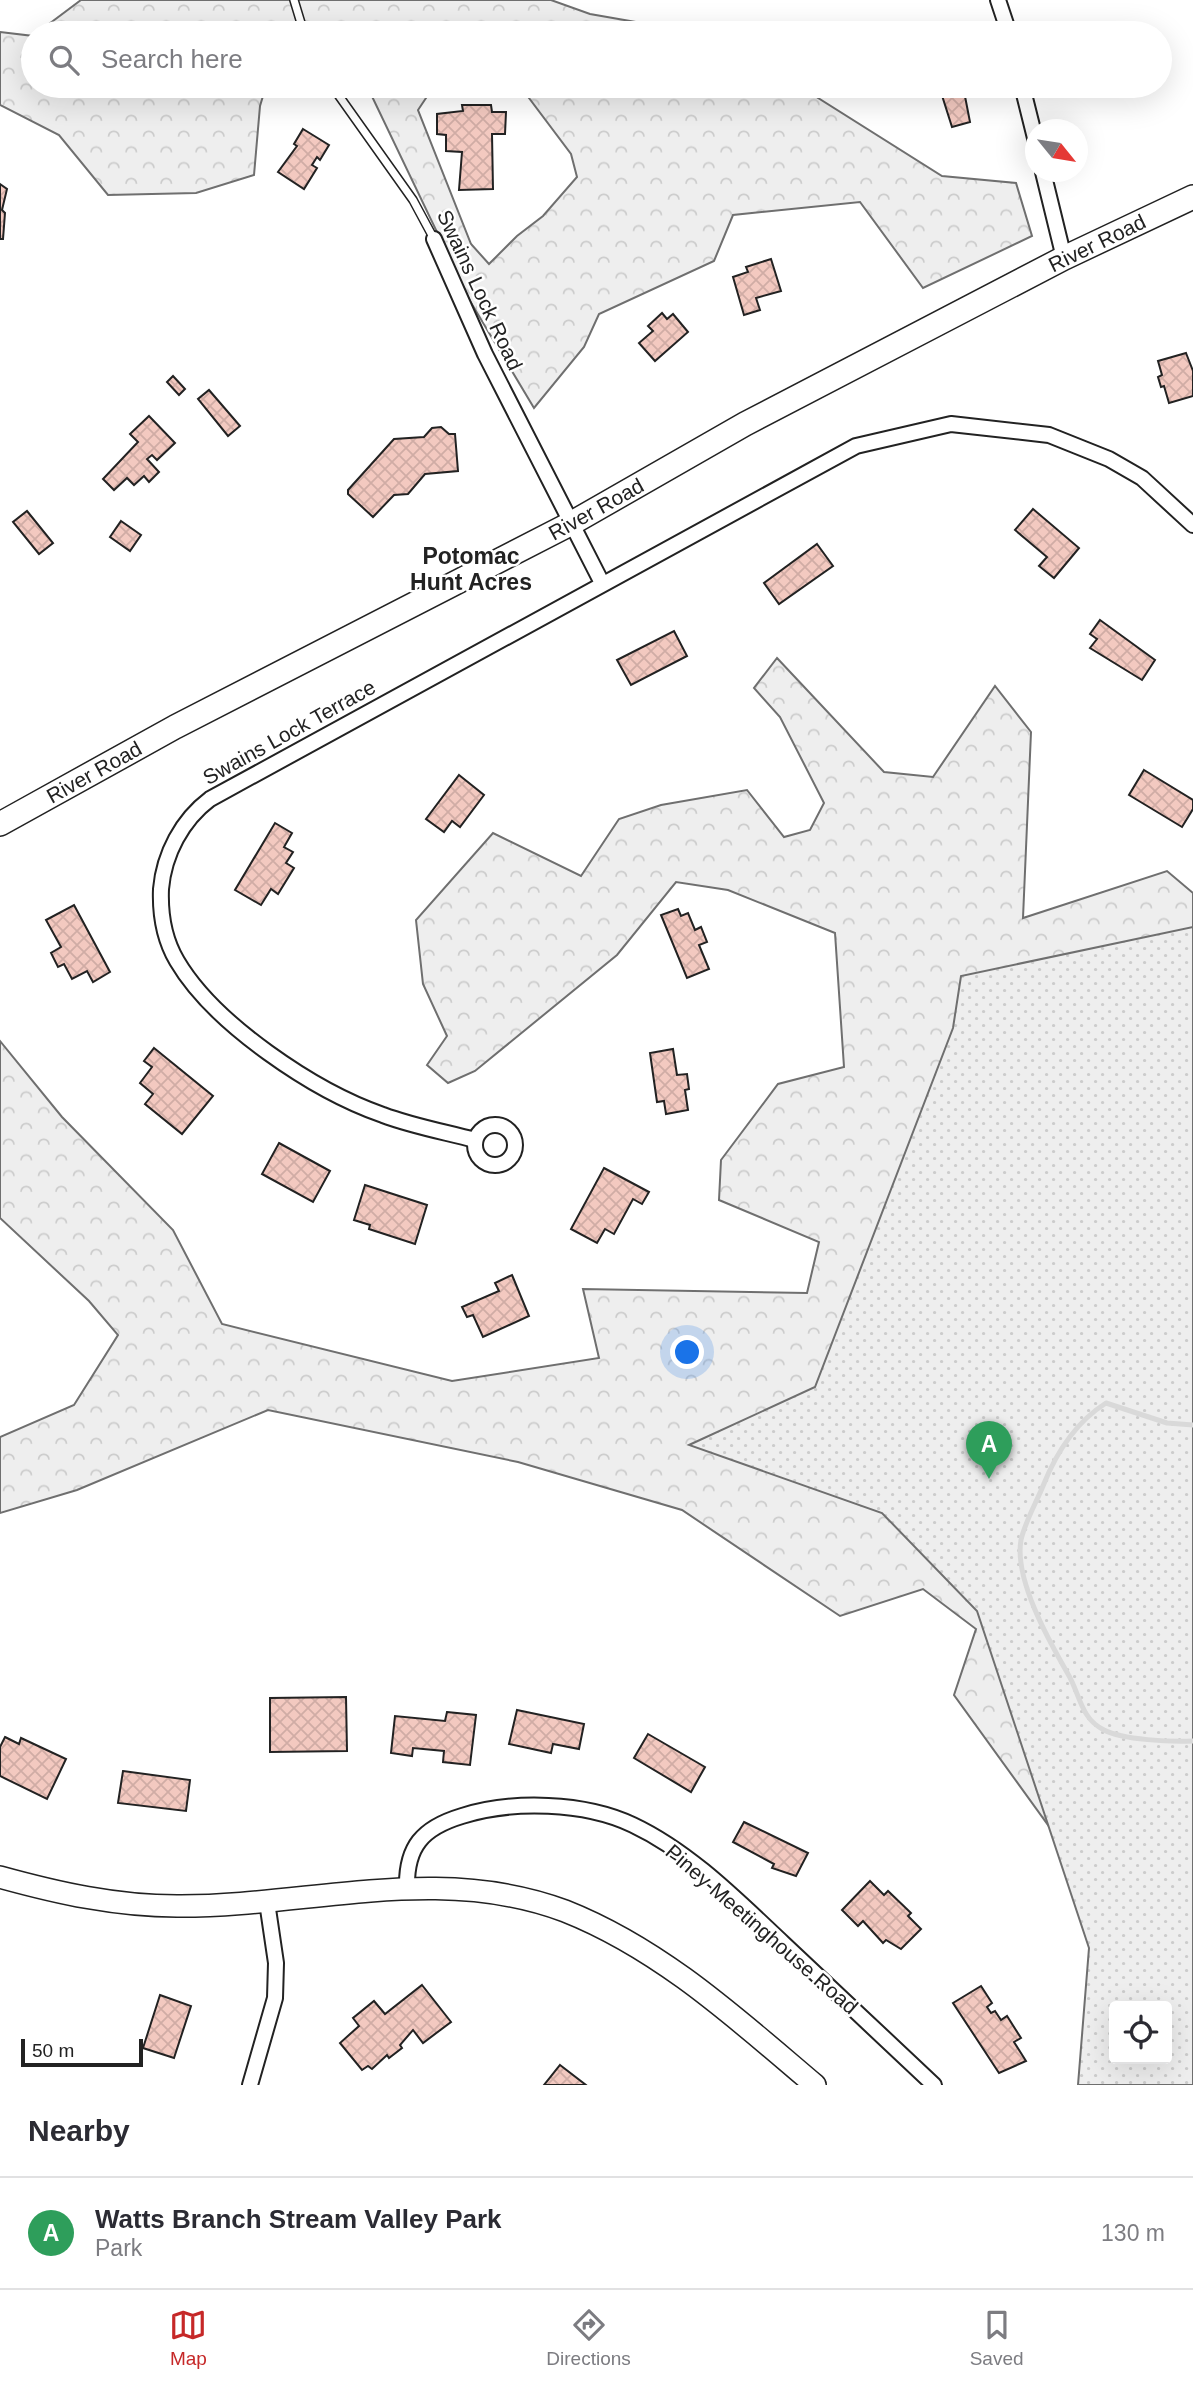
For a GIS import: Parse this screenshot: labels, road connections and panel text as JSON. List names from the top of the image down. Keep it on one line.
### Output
{"streets":{"main road":["River Road"],"street":["Swains Lock Road","Swains Lock Terrace","Piney Meetinghouse Road"]},"crossings":[["River Road","Swains Lock Road"]],"districts":["Potomac Hunt Acres"],"scale_bar":"50 m","north":"bottom right","page":{"search":"Search here","pins":"A","scale":"50 m","heading":"Nearby","list":[{"mark":"A","name":"Watts Branch Stream Valley Park","note":"Park","value":"130 m"}],"nav":["Map","Directions","Saved"]}}
